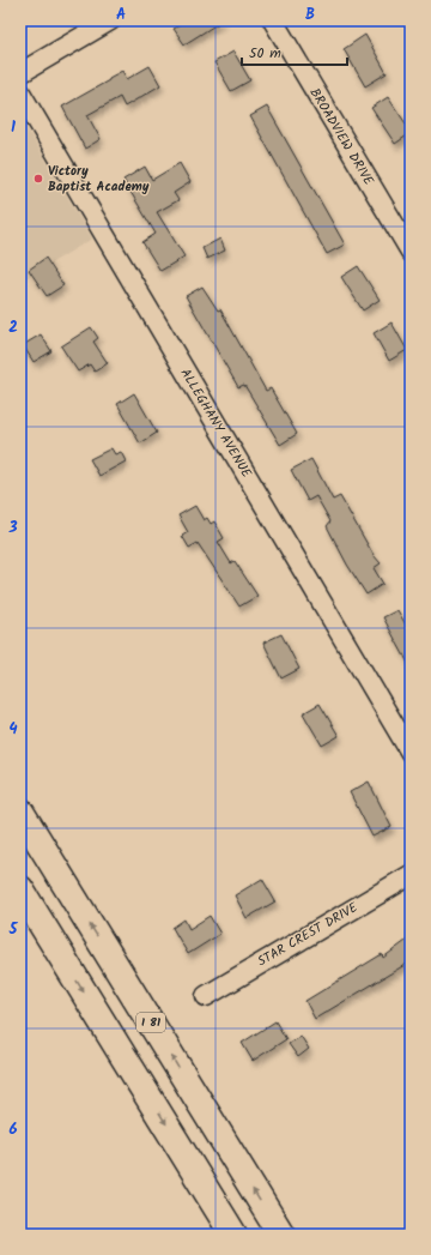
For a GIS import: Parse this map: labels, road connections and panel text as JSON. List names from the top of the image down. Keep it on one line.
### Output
{"streets":{"highway":["I 81"],"street":["BROADVIEW DRIVE","ALLEGHANY AVENUE","STAR CREST DRIVE"]},"places":["Victory Baptist Academy"],"scale_bar":"50 m","grid":{"columns":["A","B"],"rows":["1","2","3","4","5","6"]}}
